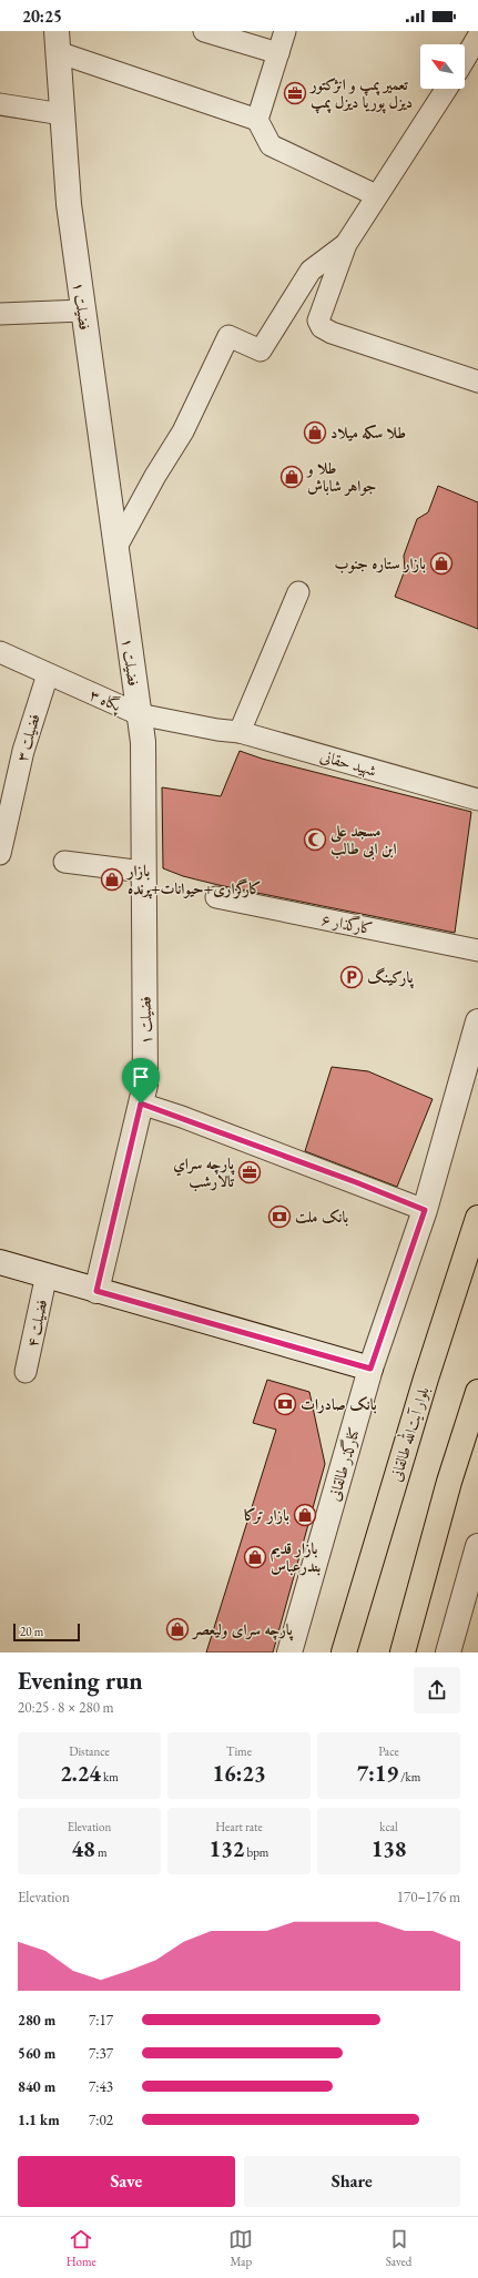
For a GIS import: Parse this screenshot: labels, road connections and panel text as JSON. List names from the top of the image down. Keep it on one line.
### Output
{"streets":{"main road":["بلوار آیت‌الله طالقانی"],"street":["فضیلت ۱","پگاه ۳","فضیلت ۳","شهید حقانی","کارگذار ۶","فضیلت ۴","کنارگذر طالقانی"]},"crossings":[["فضیلت ۱","پگاه ۳"],["پگاه ۳","فضیلت ۳"],["پگاه ۳","شهید حقانی"]],"places":{"office":["تعمیر پمپ و انژکتور دیزل پوریا دیزل پمپ","پارچه سراي تالارشب"],"shop":["طلا سکه میلاد","طلا و جواهر شاباش","بازار ستاره جنوب","بازار کارگزاری+حیوانات+پرنده","بازار ترکا","بازار قدیم بندرعباس","پارچه سرای ولیعصر"],"mosque":["مسجد علی ابن ابی طالب"],"parking":["پارکینگ"],"bank":["بانک ملت","بانک صادرات"]},"scale_bar":"20 m","north":"top left","page":{"status":"20:25","scale":"20 m","heading":["Evening run","20:25 · 8 × 280 m"],"stats":[["Distance","2.24 km"],["Time","16:23"],["Pace","7:19 /km"],["Elevation","48 m"],["Heart rate","132 bpm"],["kcal","138"]],"chart":["Elevation","170–176 m"],"list":[{"name":"280 m","note":"7:17"},{"name":"560 m","note":"7:37"},{"name":"840 m","note":"7:43"},{"name":"1.1 km","note":"7:02"}],"buttons":["Save","Share"],"tabs":["Home","Map","Saved"]}}
